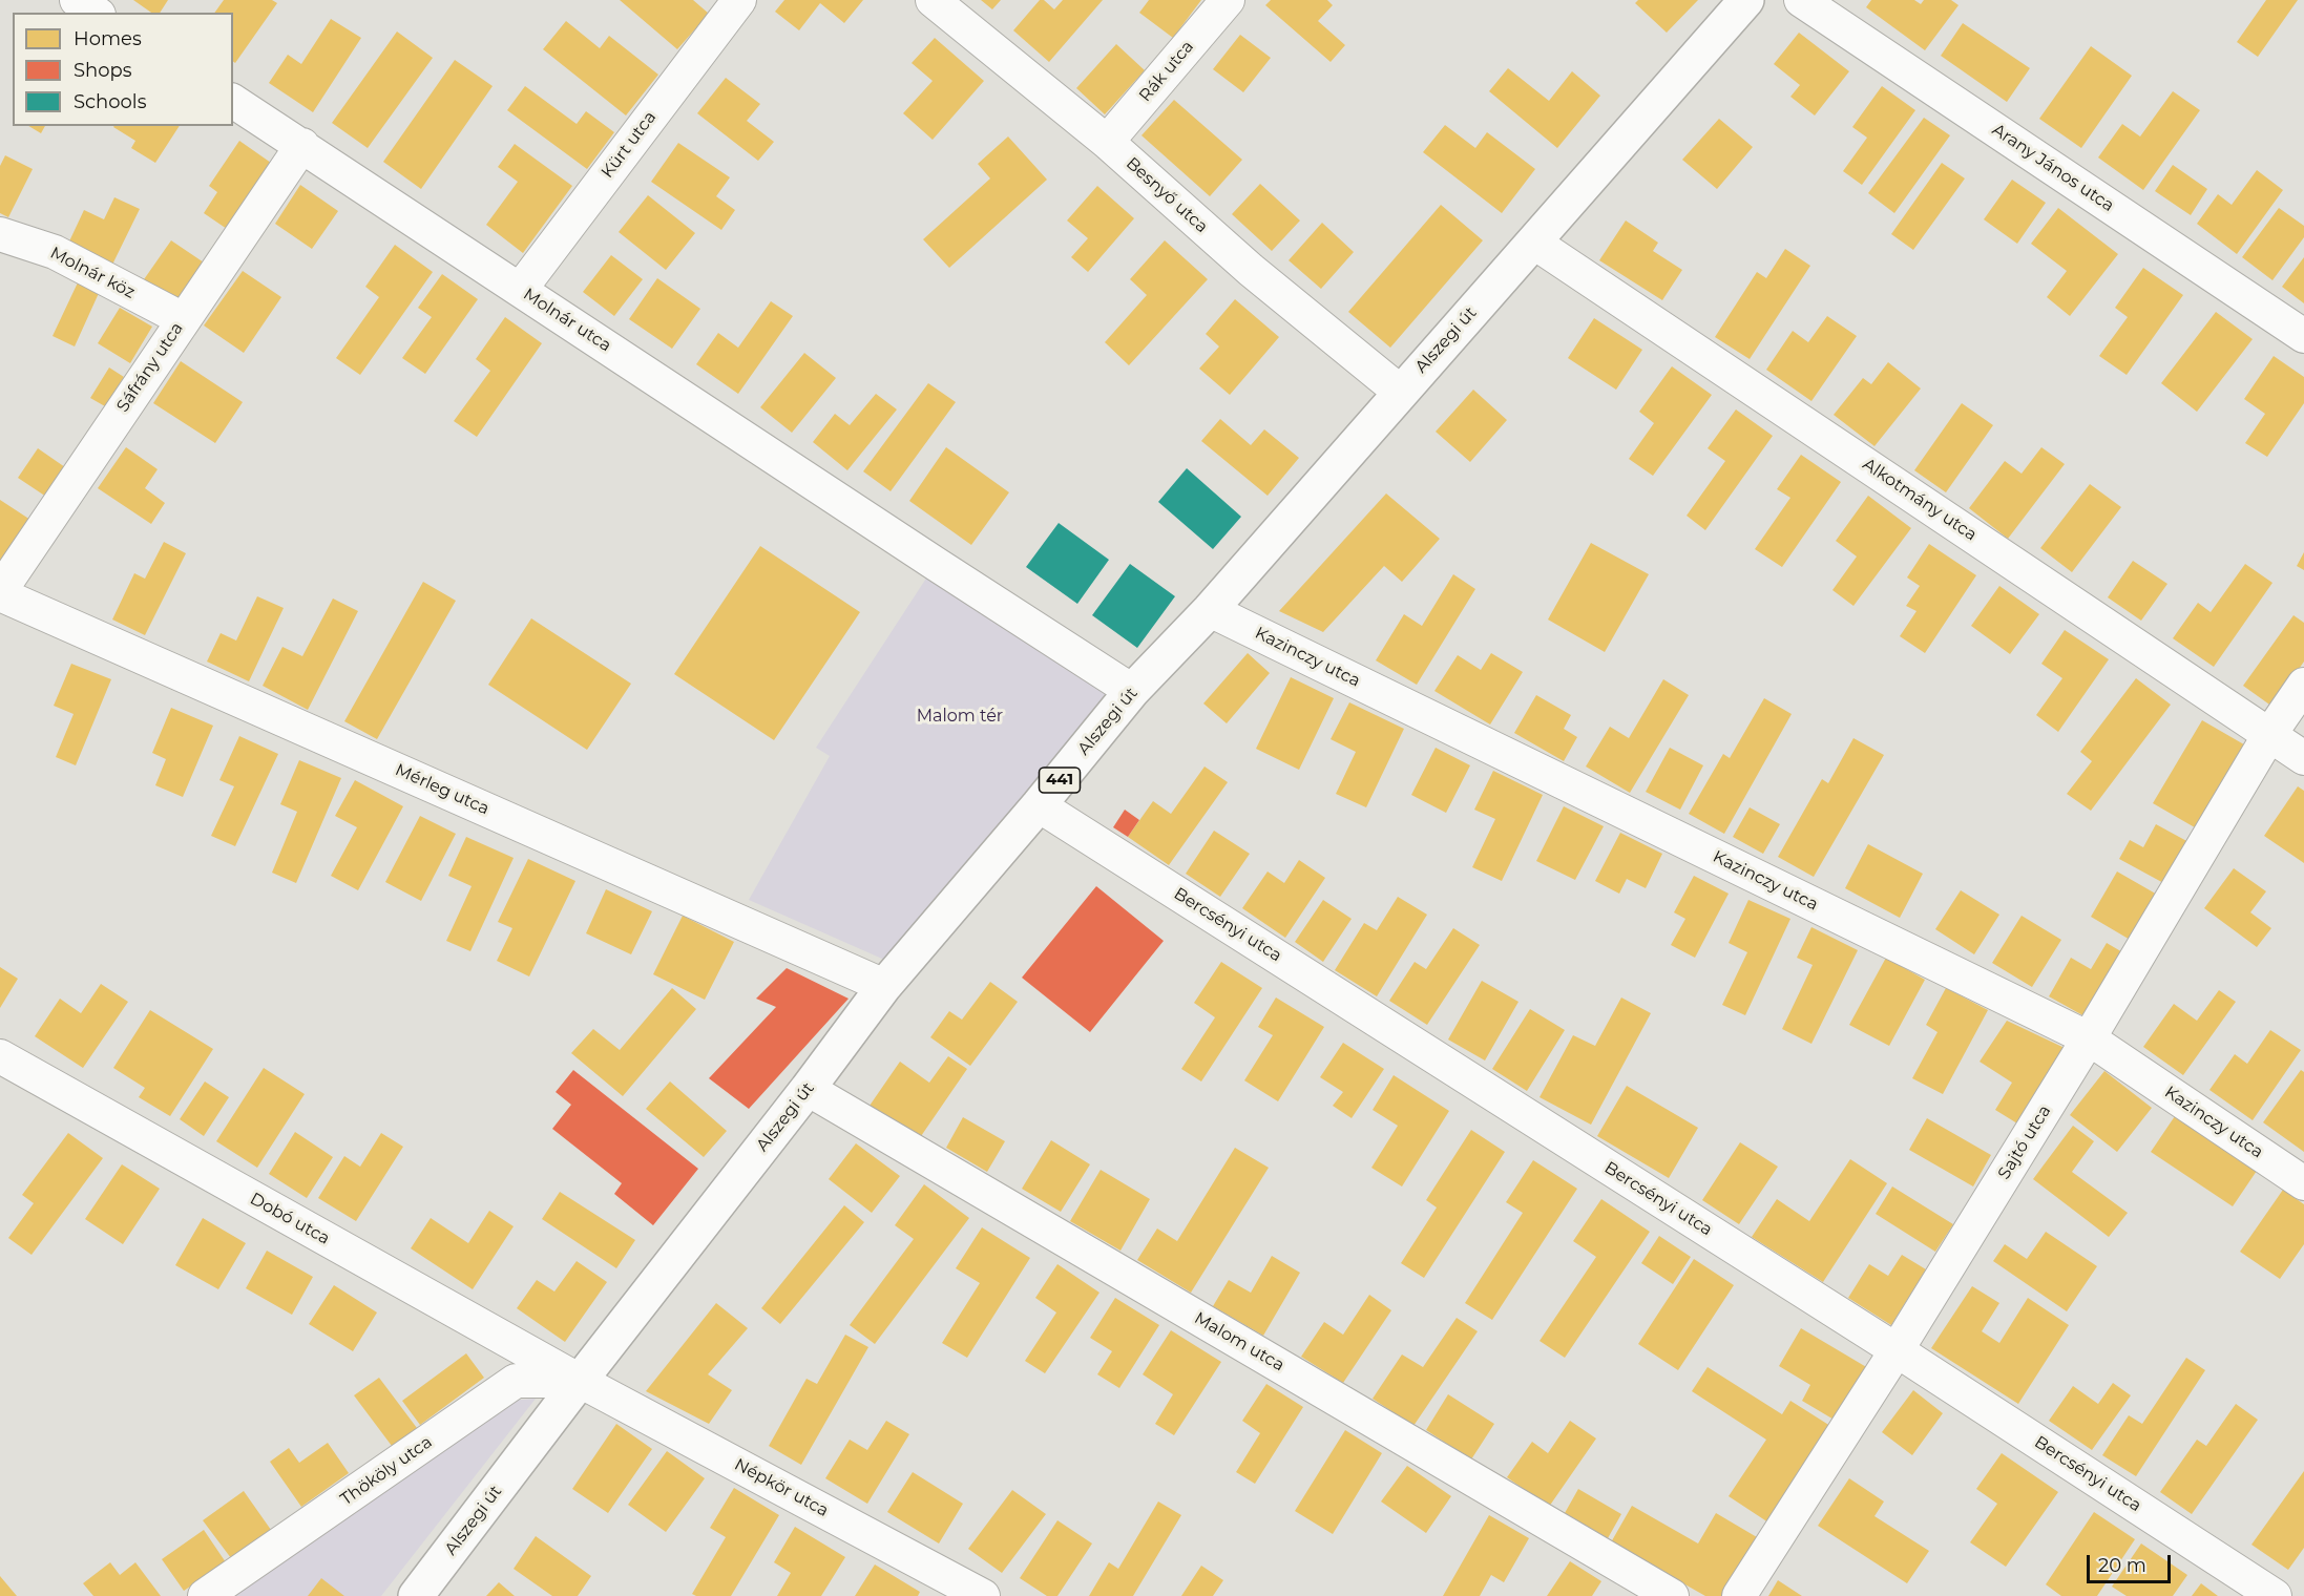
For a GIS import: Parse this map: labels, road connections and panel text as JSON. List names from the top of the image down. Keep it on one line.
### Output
{"streets":{"main road":["Alszegi út","441"],"street":["Rák utca","Kürt utca","Arany János utca","Besnyő utca","Molnár köz","Molnár utca","Sáfrány utca","Alkotmány utca","Kazinczy utca","Mérleg utca","Bercsényi utca","Sajtó utca","Dobó utca","Malom utca","Thököly utca","Népkör utca"]},"crossings":[["Rák utca","Besnyő utca"],["Kürt utca","Molnár utca"],["Besnyő utca","Alszegi út"],["Molnár köz","Sáfrány utca"],["Molnár utca","Alszegi út"],["Molnár utca","Sáfrány utca"],["Alszegi út","Alkotmány utca"],["Alszegi út","Kazinczy utca"],["Alszegi út","Mérleg utca"],["Alszegi út","Bercsényi utca"],["Alszegi út","Dobó utca"],["Alszegi út","Malom utca"],["Alszegi út","Thököly utca"],["Alszegi út","Népkör utca"],["Sáfrány utca","Mérleg utca"],["Alkotmány utca","Sajtó utca"],["Kazinczy utca","Sajtó utca"],["Bercsényi utca","Sajtó utca"],["Dobó utca","Thököly utca"],["Dobó utca","Népkör utca"],["Thököly utca","Népkör utca"]],"parks":["Malom tér"],"legend":["Homes","Shops","Schools"],"scale_bar":"20 m"}
